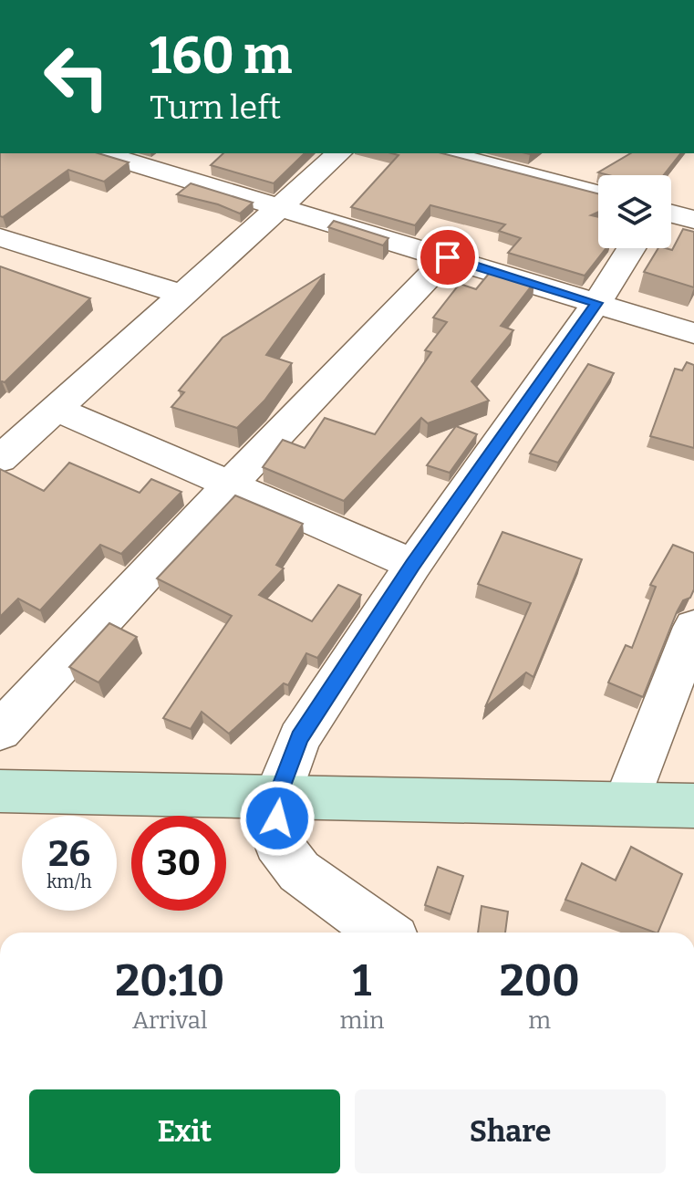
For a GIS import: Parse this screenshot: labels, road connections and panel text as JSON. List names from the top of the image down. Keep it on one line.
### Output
{"page":{"turn":["160 m","Turn left"],"speed":"26 km/h","limit":"30","eta":["20:10","Arrival","1","min","200","m"],"buttons":["Exit","Share"]}}
